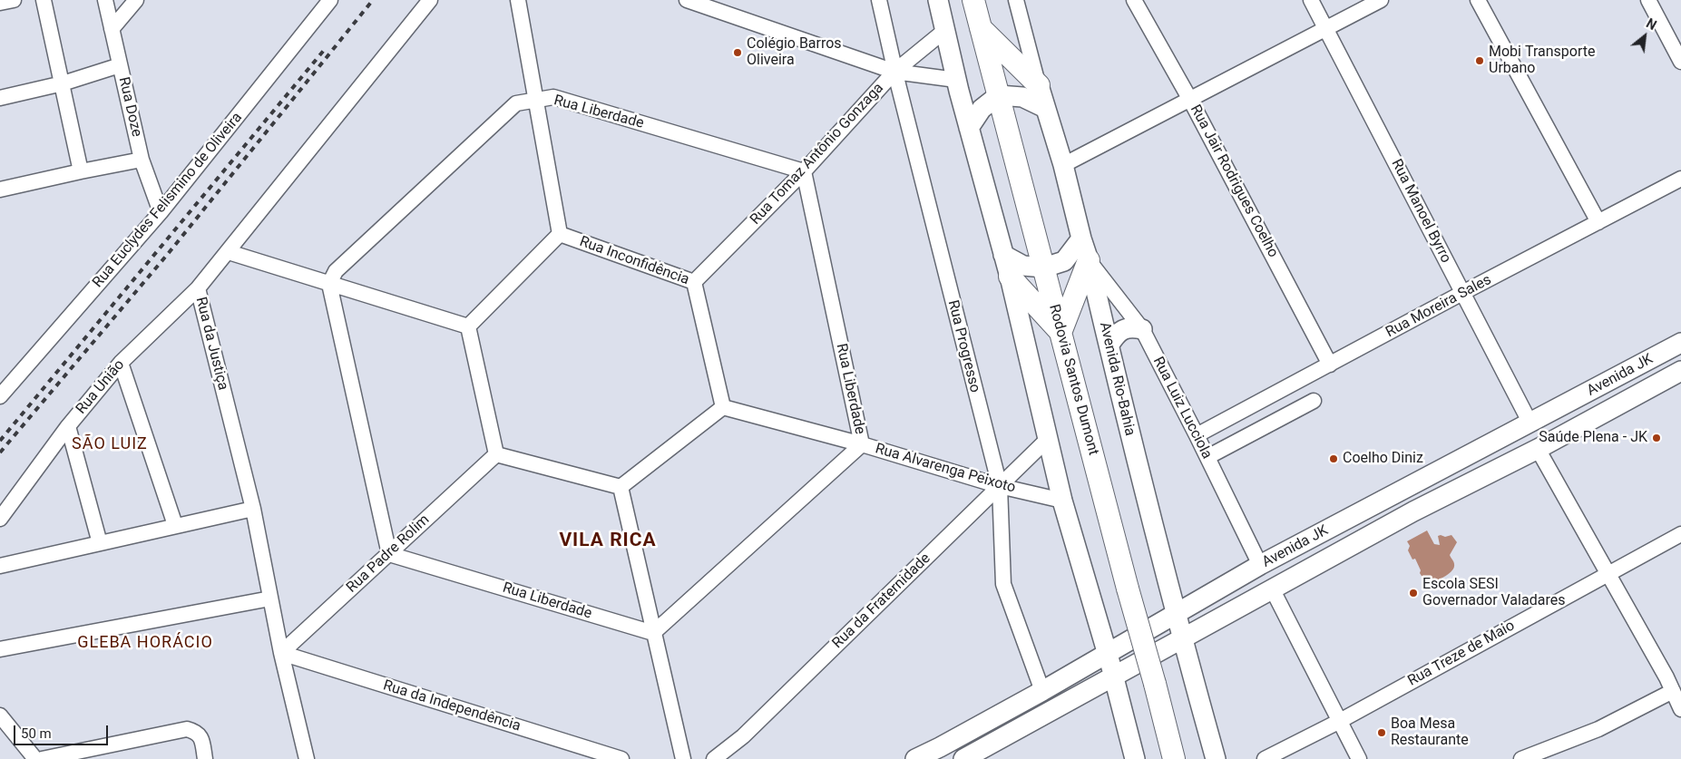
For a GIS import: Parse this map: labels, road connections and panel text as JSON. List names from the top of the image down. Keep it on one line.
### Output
{"streets":{"highway":["Rodovia Santos Dumont"],"main road":["Avenida JK","Avenida Rio-Bahia"],"street":["Rua Doze","Rua Liberdade","Rua Tomaz Antônio Gonzaga","Rua Jair Rodrigues Coelho","Rua Euclydes Felismino de Oliveira","Rua Manoel Byrro","Rua Inconfidência","Rua Moreira Sales","Rua da Justiça","Rua Progresso","Rua União","Rua Luiz Lucciola","Rua Alvarenga Peixoto","Rua Padre Rolim","Rua da Fraternidade","Rua Treze de Maio","Rua da Independência"]},"crossings":[["Rua Doze","Rua Euclydes Felismino de Oliveira"],["Rua Liberdade","Rua Tomaz Antônio Gonzaga"],["Rua Liberdade","Rua Alvarenga Peixoto"],["Rua Liberdade","Rua Padre Rolim"],["Rua Tomaz Antônio Gonzaga","Rua Inconfidência"],["Rua Tomaz Antônio Gonzaga","Rua Progresso"],["Rua Jair Rodrigues Coelho","Rua Moreira Sales"],["Rua Manoel Byrro","Rua Moreira Sales"],["Rua Manoel Byrro","Avenida JK"],["Rua Inconfidência","Rua Alvarenga Peixoto"],["Rua Moreira Sales","Rua Luiz Lucciola"],["Rua da Justiça","Rua União"],["Rua da Justiça","Rua Padre Rolim"],["Rua da Justiça","Rua da Independência"],["Rua Progresso","Avenida JK"],["Rua Progresso","Rua Alvarenga Peixoto"],["Rua Progresso","Rua da Fraternidade"],["Avenida JK","Avenida Rio-Bahia"],["Avenida JK","Rua Luiz Lucciola"],["Avenida Rio-Bahia","Rua Luiz Lucciola"],["Rua Alvarenga Peixoto","Rua da Fraternidade"],["Rua Padre Rolim","Rua da Independência"]],"districts":["SÃO LUIZ","VILA RICA","GLEBA HORÁCIO"],"places":["Colégio Barros Oliveira","Mobi Transporte Urbano","Saúde Plena - JK","Coelho Diniz","Escola SESI Governador Valadares","Boa Mesa Restaurante"],"scale_bar":"50 m","north":"top right"}
